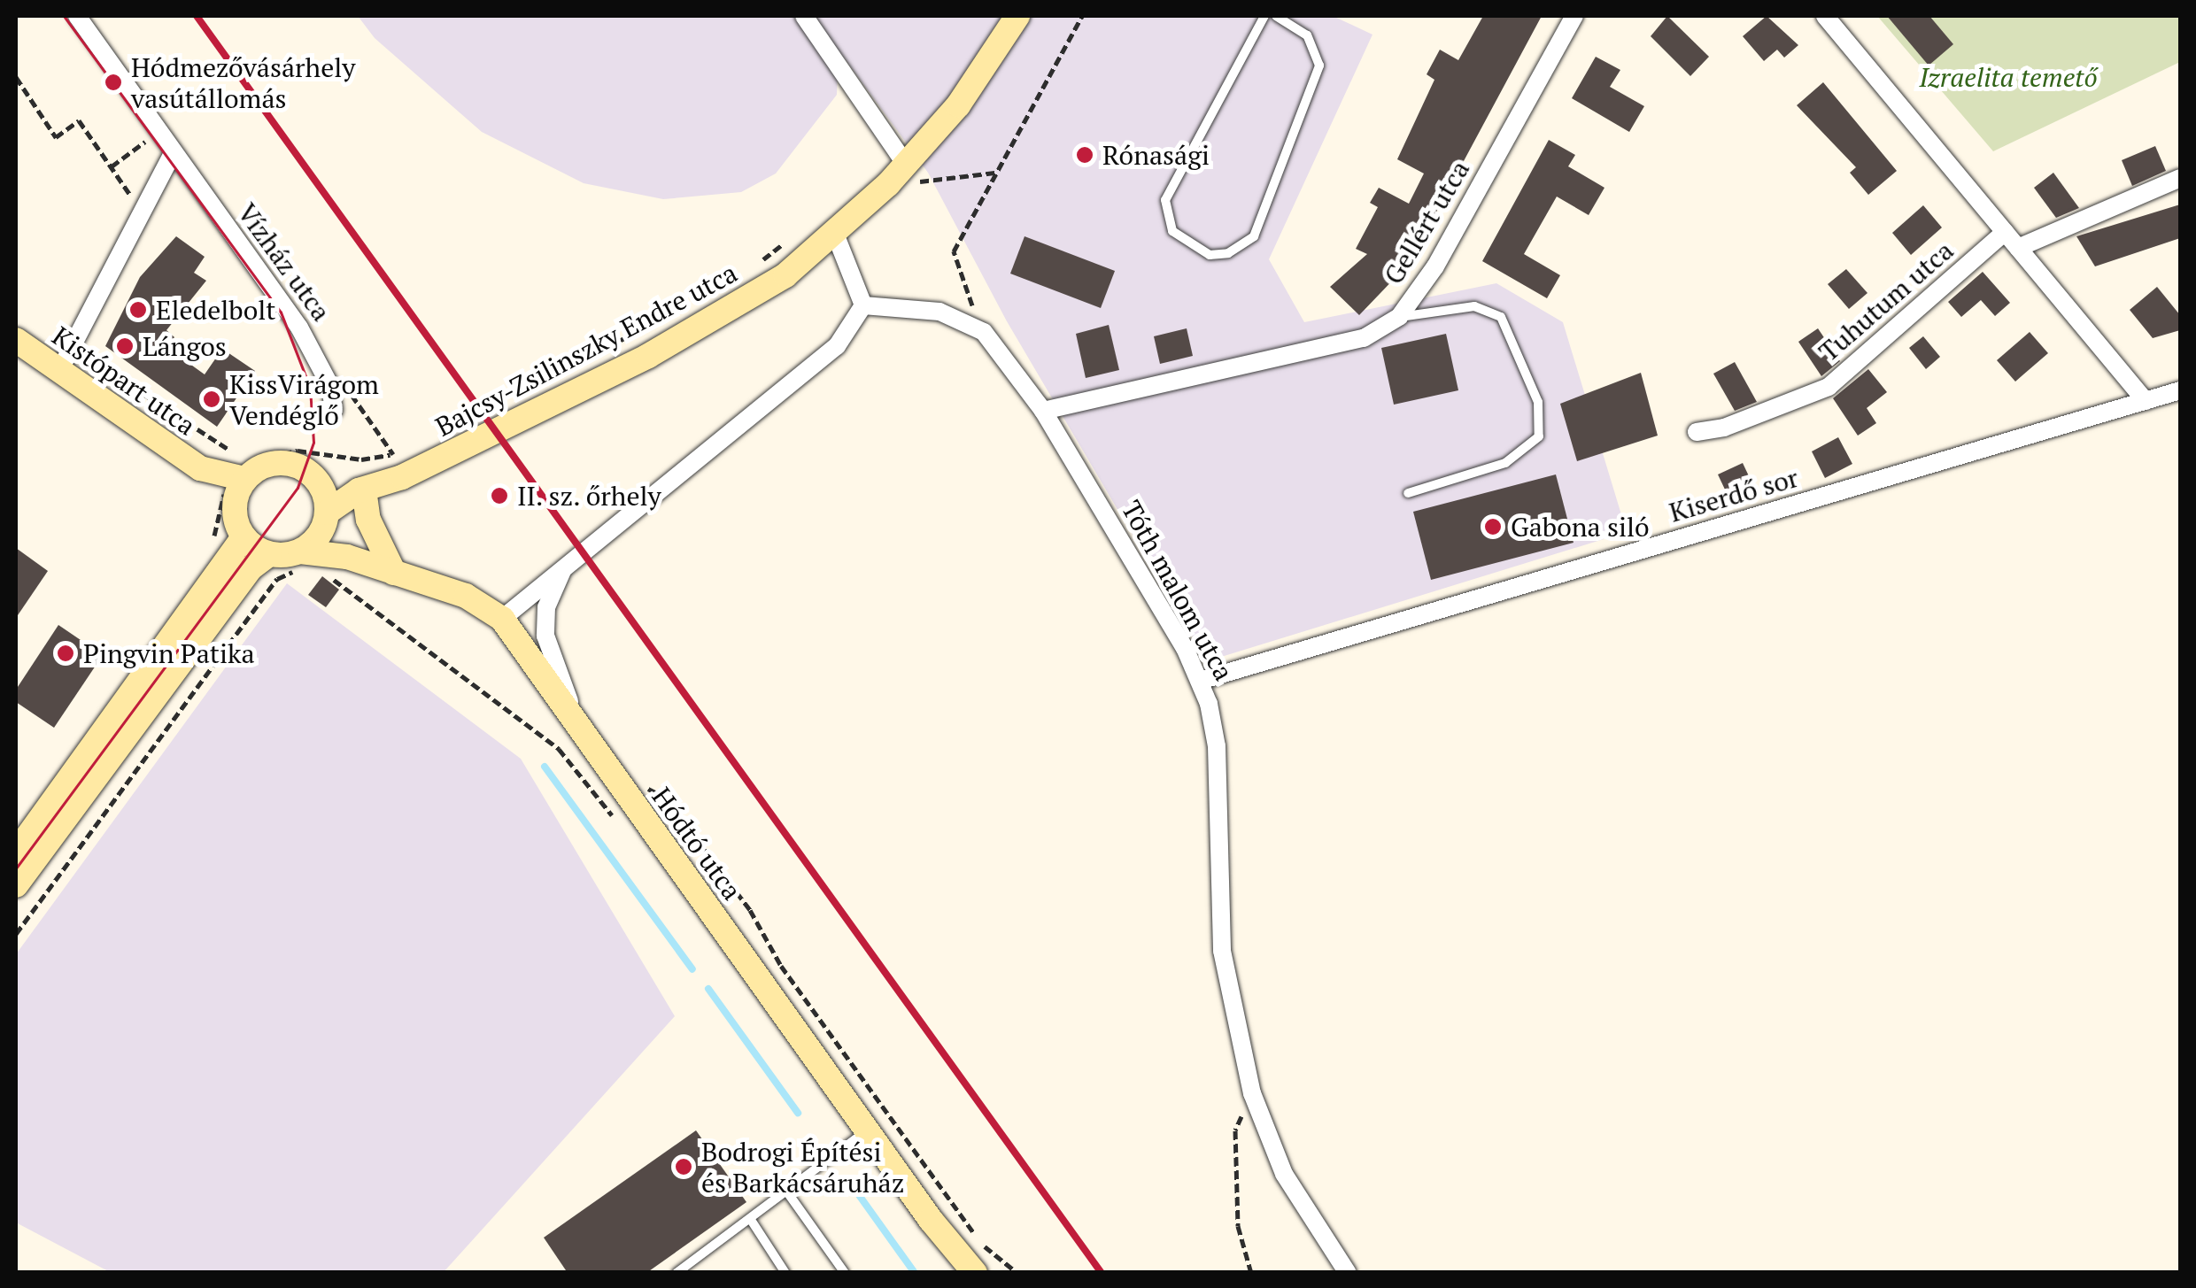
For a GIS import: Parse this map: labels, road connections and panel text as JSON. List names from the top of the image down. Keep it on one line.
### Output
{"streets":{"street":["Gellért utca","Vízház utca","Tuhutum utca","Bajcsy-Zsilinszky Endre utca","Kistópart utca","Kiserdő sor","Tóth malom utca","Hódtó utca"]},"crossings":[["Gellért utca","Tóth malom utca"],["Bajcsy-Zsilinszky Endre utca","Kistópart utca"],["Bajcsy-Zsilinszky Endre utca","Hódtó utca"],["Kistópart utca","Hódtó utca"],["Kiserdő sor","Tóth malom utca"]],"parks":["Izraelita temető"],"places":["Hódmezővásárhely vasútállomás","Rónasági","Eledelbolt","Lángos","KissVirágom Vendéglő","II. sz. őrhely","Gabona siló","Pingvin Patika","Bodrogi Építési és Barkácsáruház"]}
